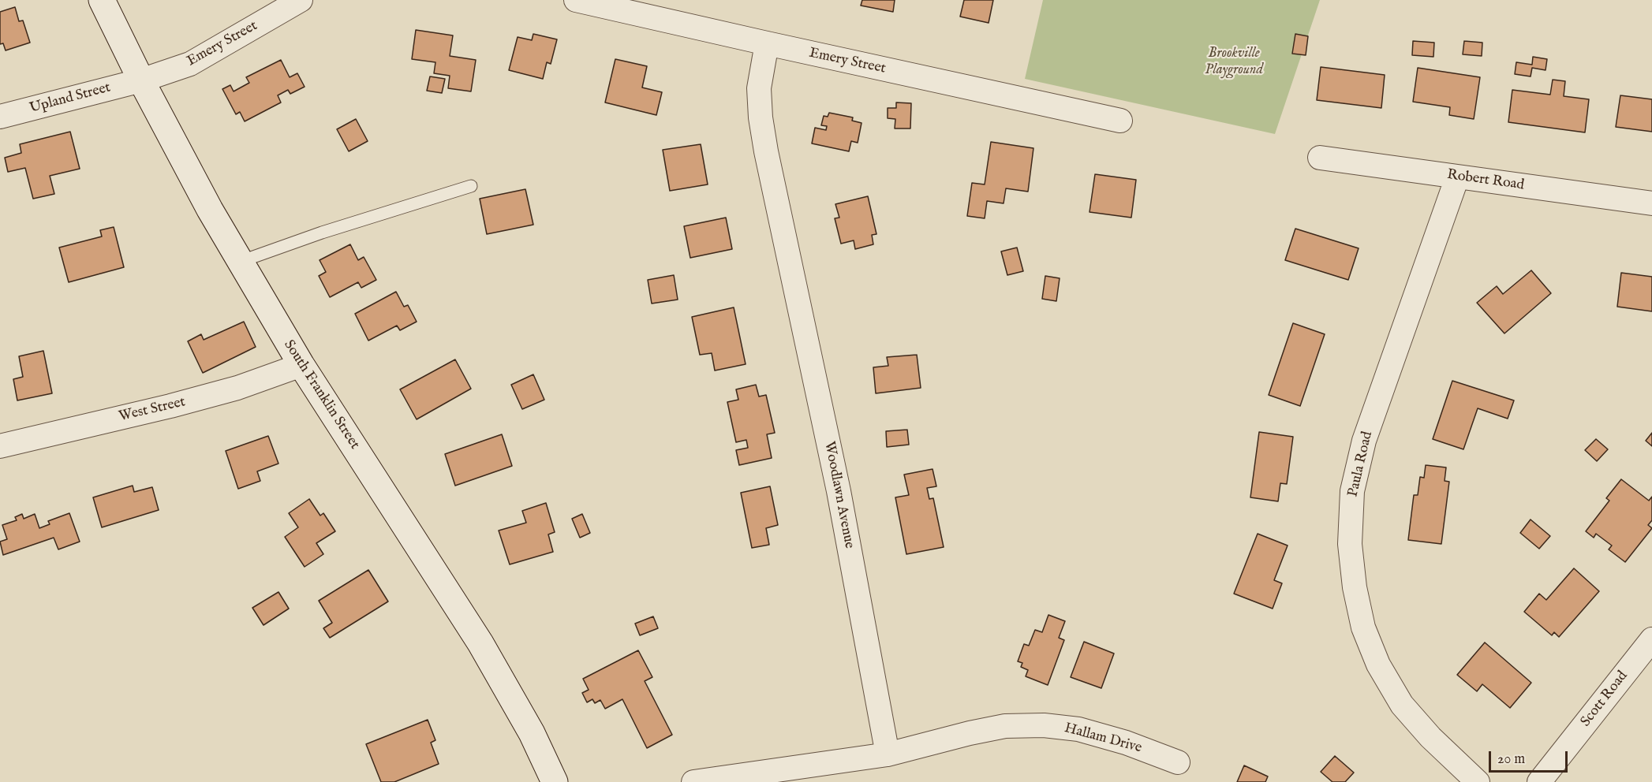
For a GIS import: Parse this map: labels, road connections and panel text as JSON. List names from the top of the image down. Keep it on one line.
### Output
{"streets":{"main road":["South Franklin Street"],"street":["Emery Street","Upland Street","Robert Road","West Street","Paula Road","Woodlawn Avenue","Scott Road","Hallam Drive"]},"crossings":[["Emery Street","Upland Street"],["Emery Street","South Franklin Street"],["Emery Street","Woodlawn Avenue"],["Upland Street","South Franklin Street"],["Robert Road","Paula Road"],["South Franklin Street","West Street"],["Woodlawn Avenue","Hallam Drive"]],"parks":["Brookville Playground"],"scale_bar":"20 m"}
